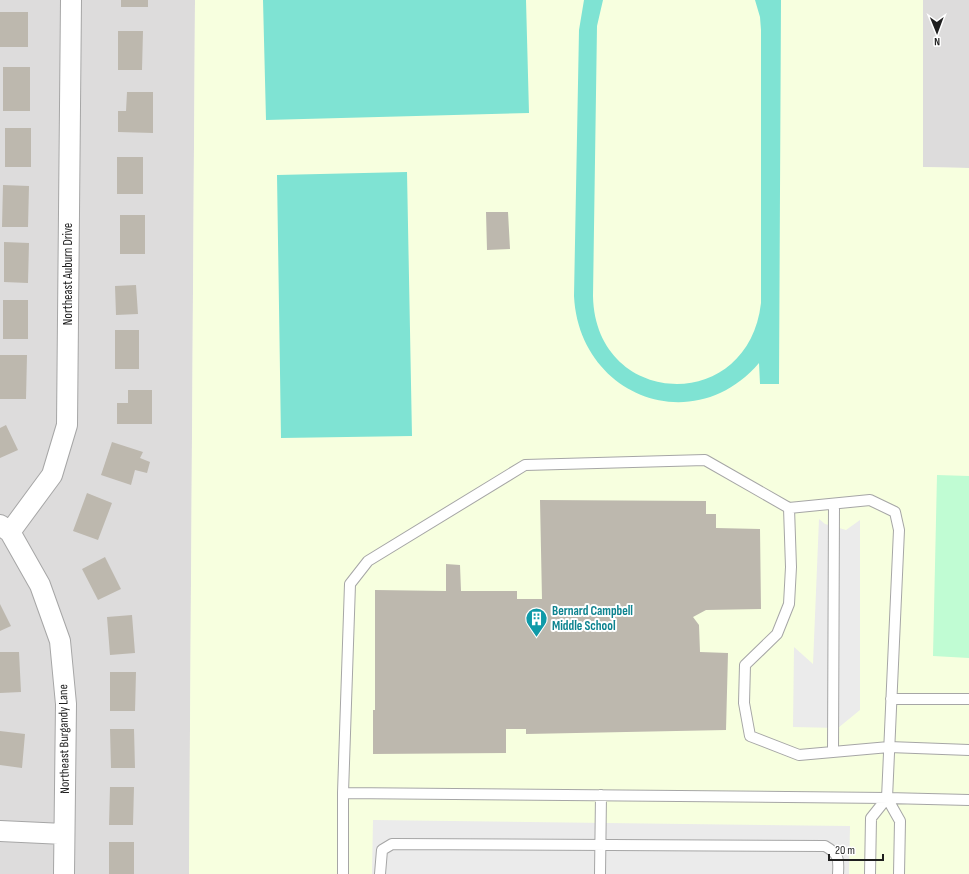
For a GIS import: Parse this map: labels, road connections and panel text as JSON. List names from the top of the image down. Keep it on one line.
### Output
{"streets":{"street":["Northeast Auburn Drive","Northeast Burgandy Lane"]},"crossings":[["Northeast Auburn Drive","Northeast Burgandy Lane"]],"places":{"building":["Bernard Campbell Middle School"]},"scale_bar":"20 m","north":"bottom"}
